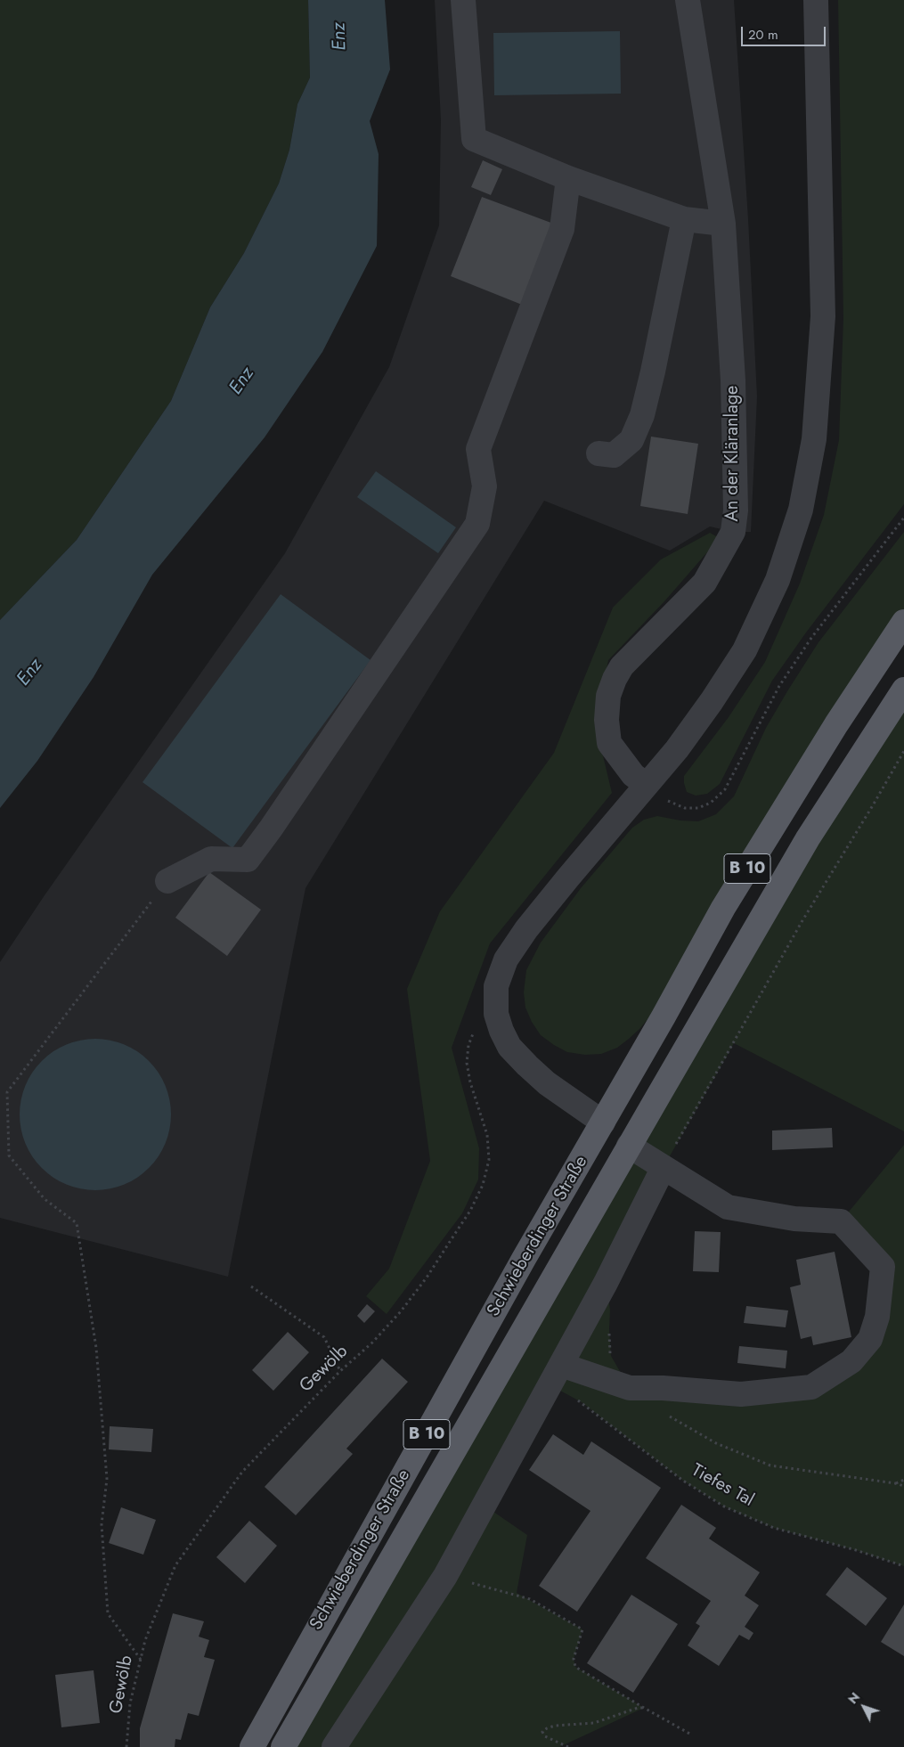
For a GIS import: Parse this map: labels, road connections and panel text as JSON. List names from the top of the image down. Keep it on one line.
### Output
{"streets":{"main road":["B 10","Schwieberdinger Straße"],"street":["An der Kläranlage"],"path":["Gewölb","Tiefes Tal"]},"crossings":[["B 10","Schwieberdinger Straße"]],"water":["Enz"],"scale_bar":"20 m","north":"top left"}
